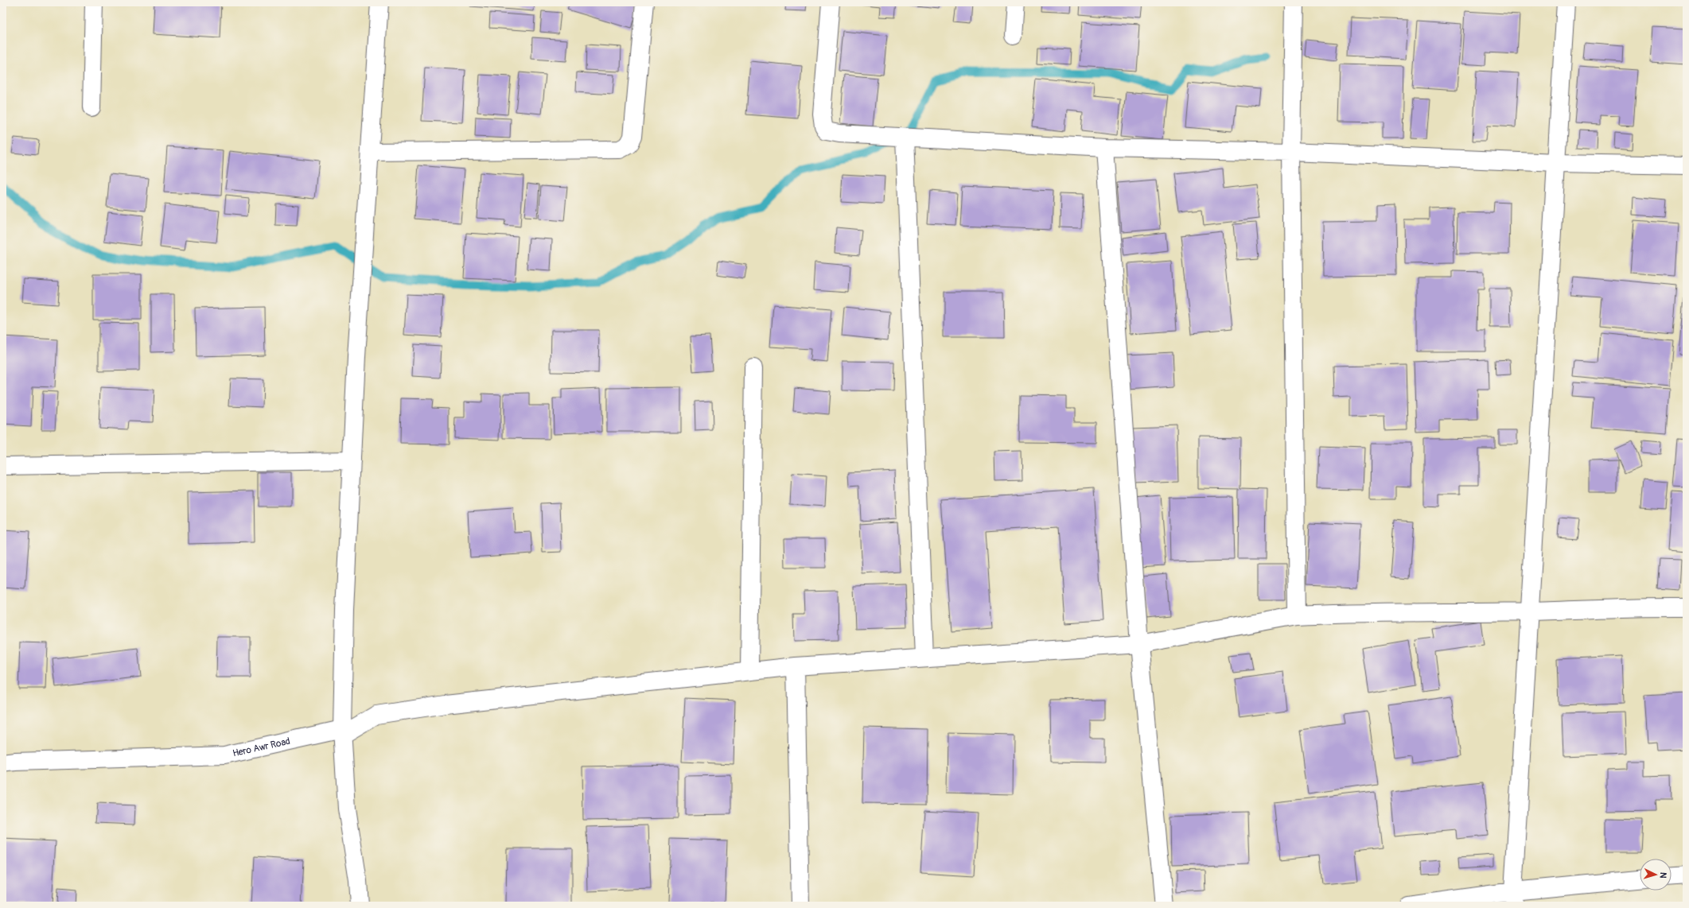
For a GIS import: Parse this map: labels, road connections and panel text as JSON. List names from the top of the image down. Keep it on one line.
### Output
{"streets":{"street":["Hero Awr Road"]},"north":"right"}
